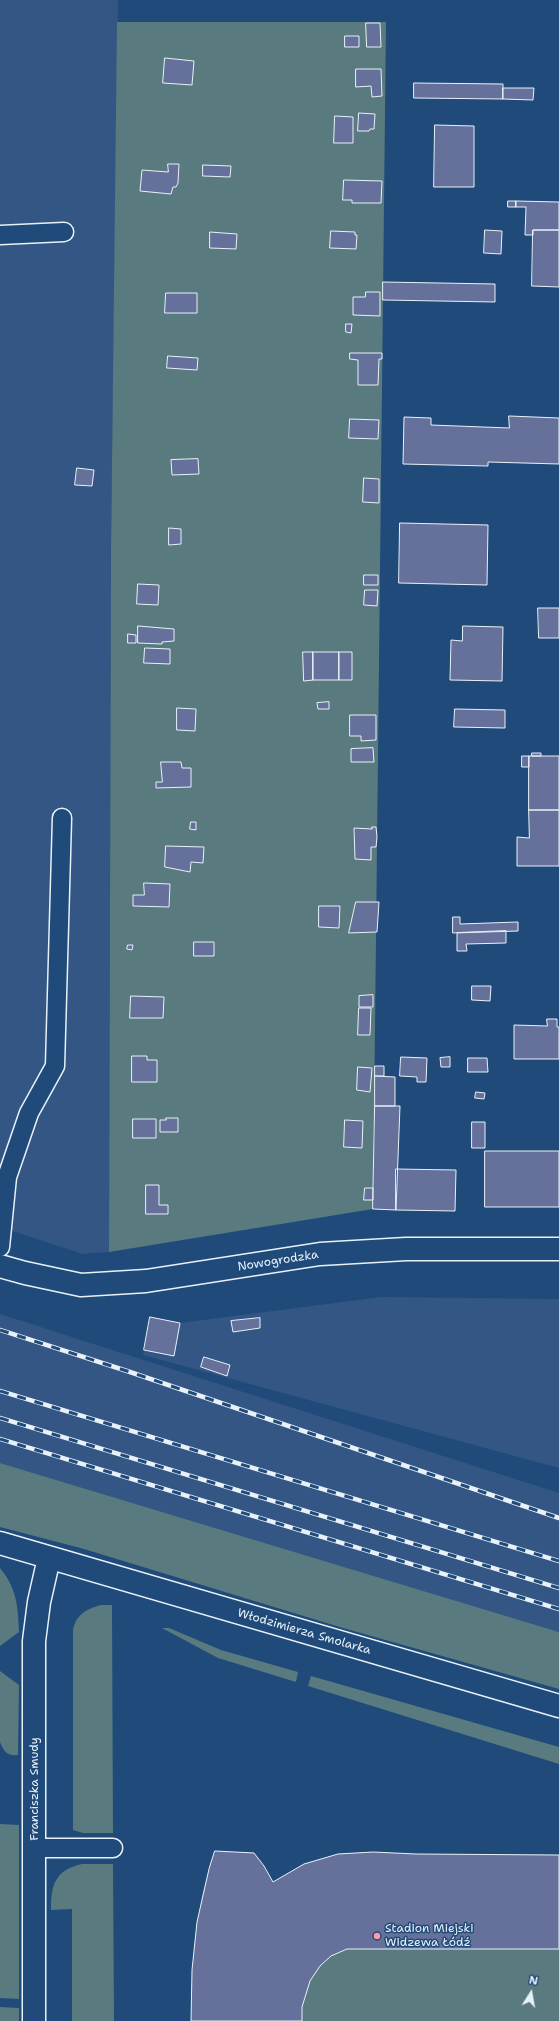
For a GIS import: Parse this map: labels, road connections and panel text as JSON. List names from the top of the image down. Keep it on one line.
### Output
{"streets":{"street":["Nowogrodzka","Włodzimierza Smolarka","Franciszka Smudy"]},"crossings":[["Włodzimierza Smolarka","Franciszka Smudy"]],"places":["Stadion Miejski Widzewa Łódź"],"north":"top"}
